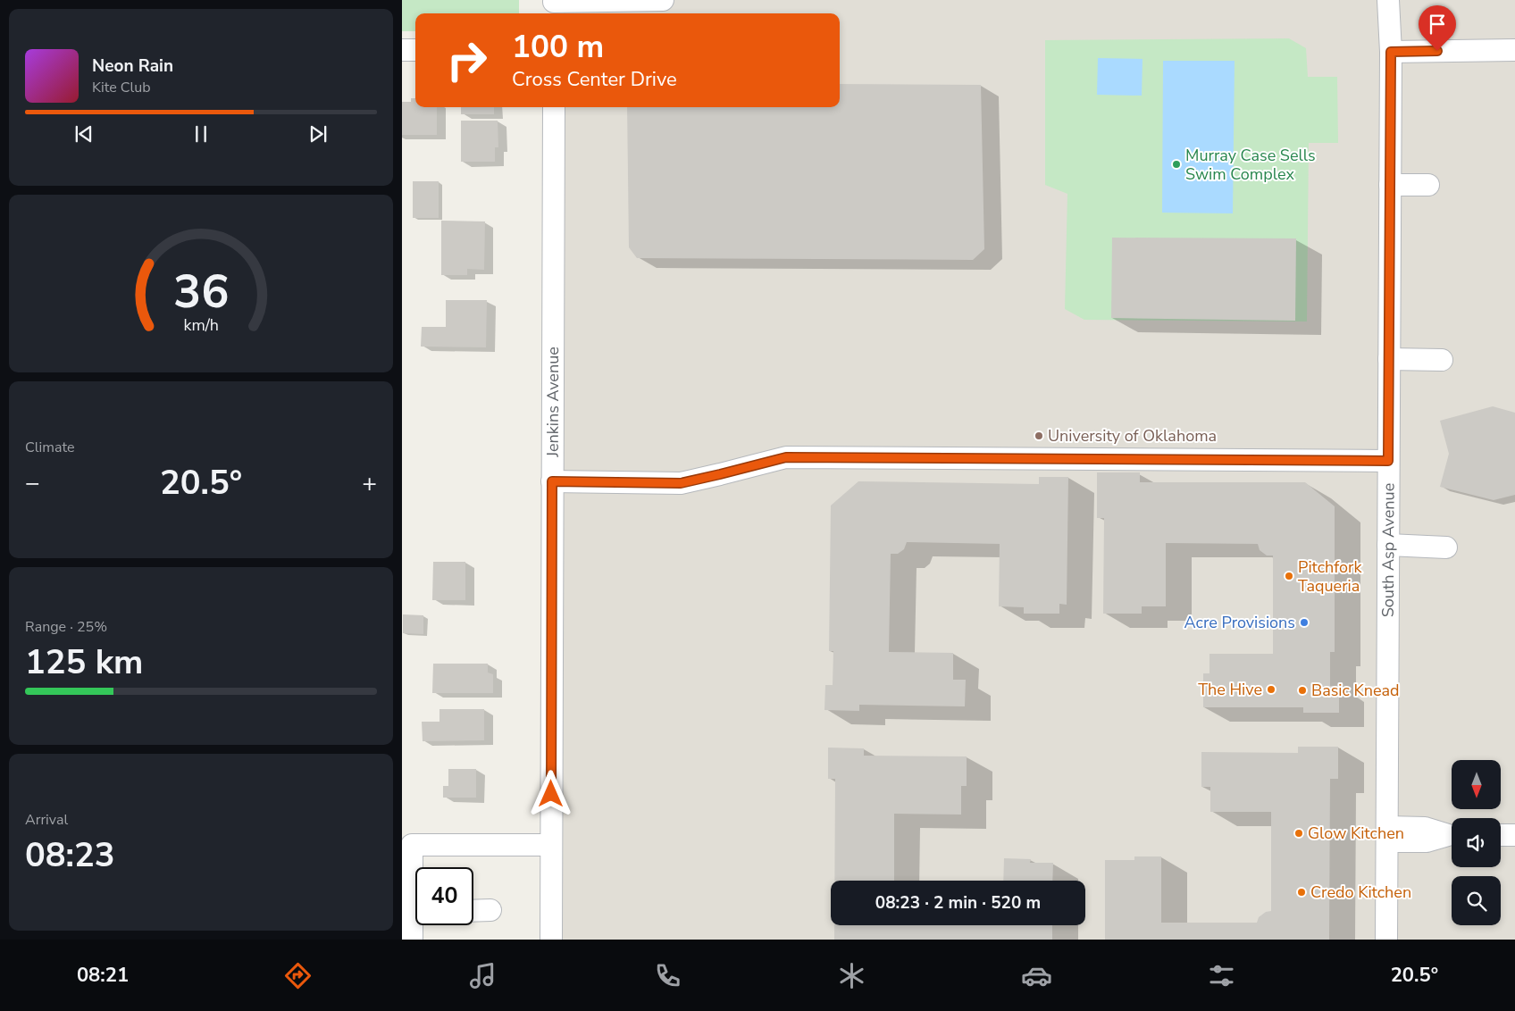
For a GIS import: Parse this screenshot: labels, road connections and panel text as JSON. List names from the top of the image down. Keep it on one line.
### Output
{"streets":{"street":["Jenkins Avenue","South Asp Avenue"]},"places":["Murray Case Sells Swim Complex","University of Oklahoma","Pitchfork Taqueria","Acre Provisions","The Hive","Basic Knead","Glow Kitchen","Credo Kitchen"],"north":"bottom","page":{"turn":["100 m","Cross Center Drive"],"song":["Neon Rain","Kite Club"],"tile":["Climate",["Range · 25%","125 km"],["Arrival","08:23"]],"heat":["−","20.5°","+"],"limit":"40","trip":"08:23 · 2 min · 520 m","tabs":["08:21","20.5°"],"gauge":["36","km/h"]}}
